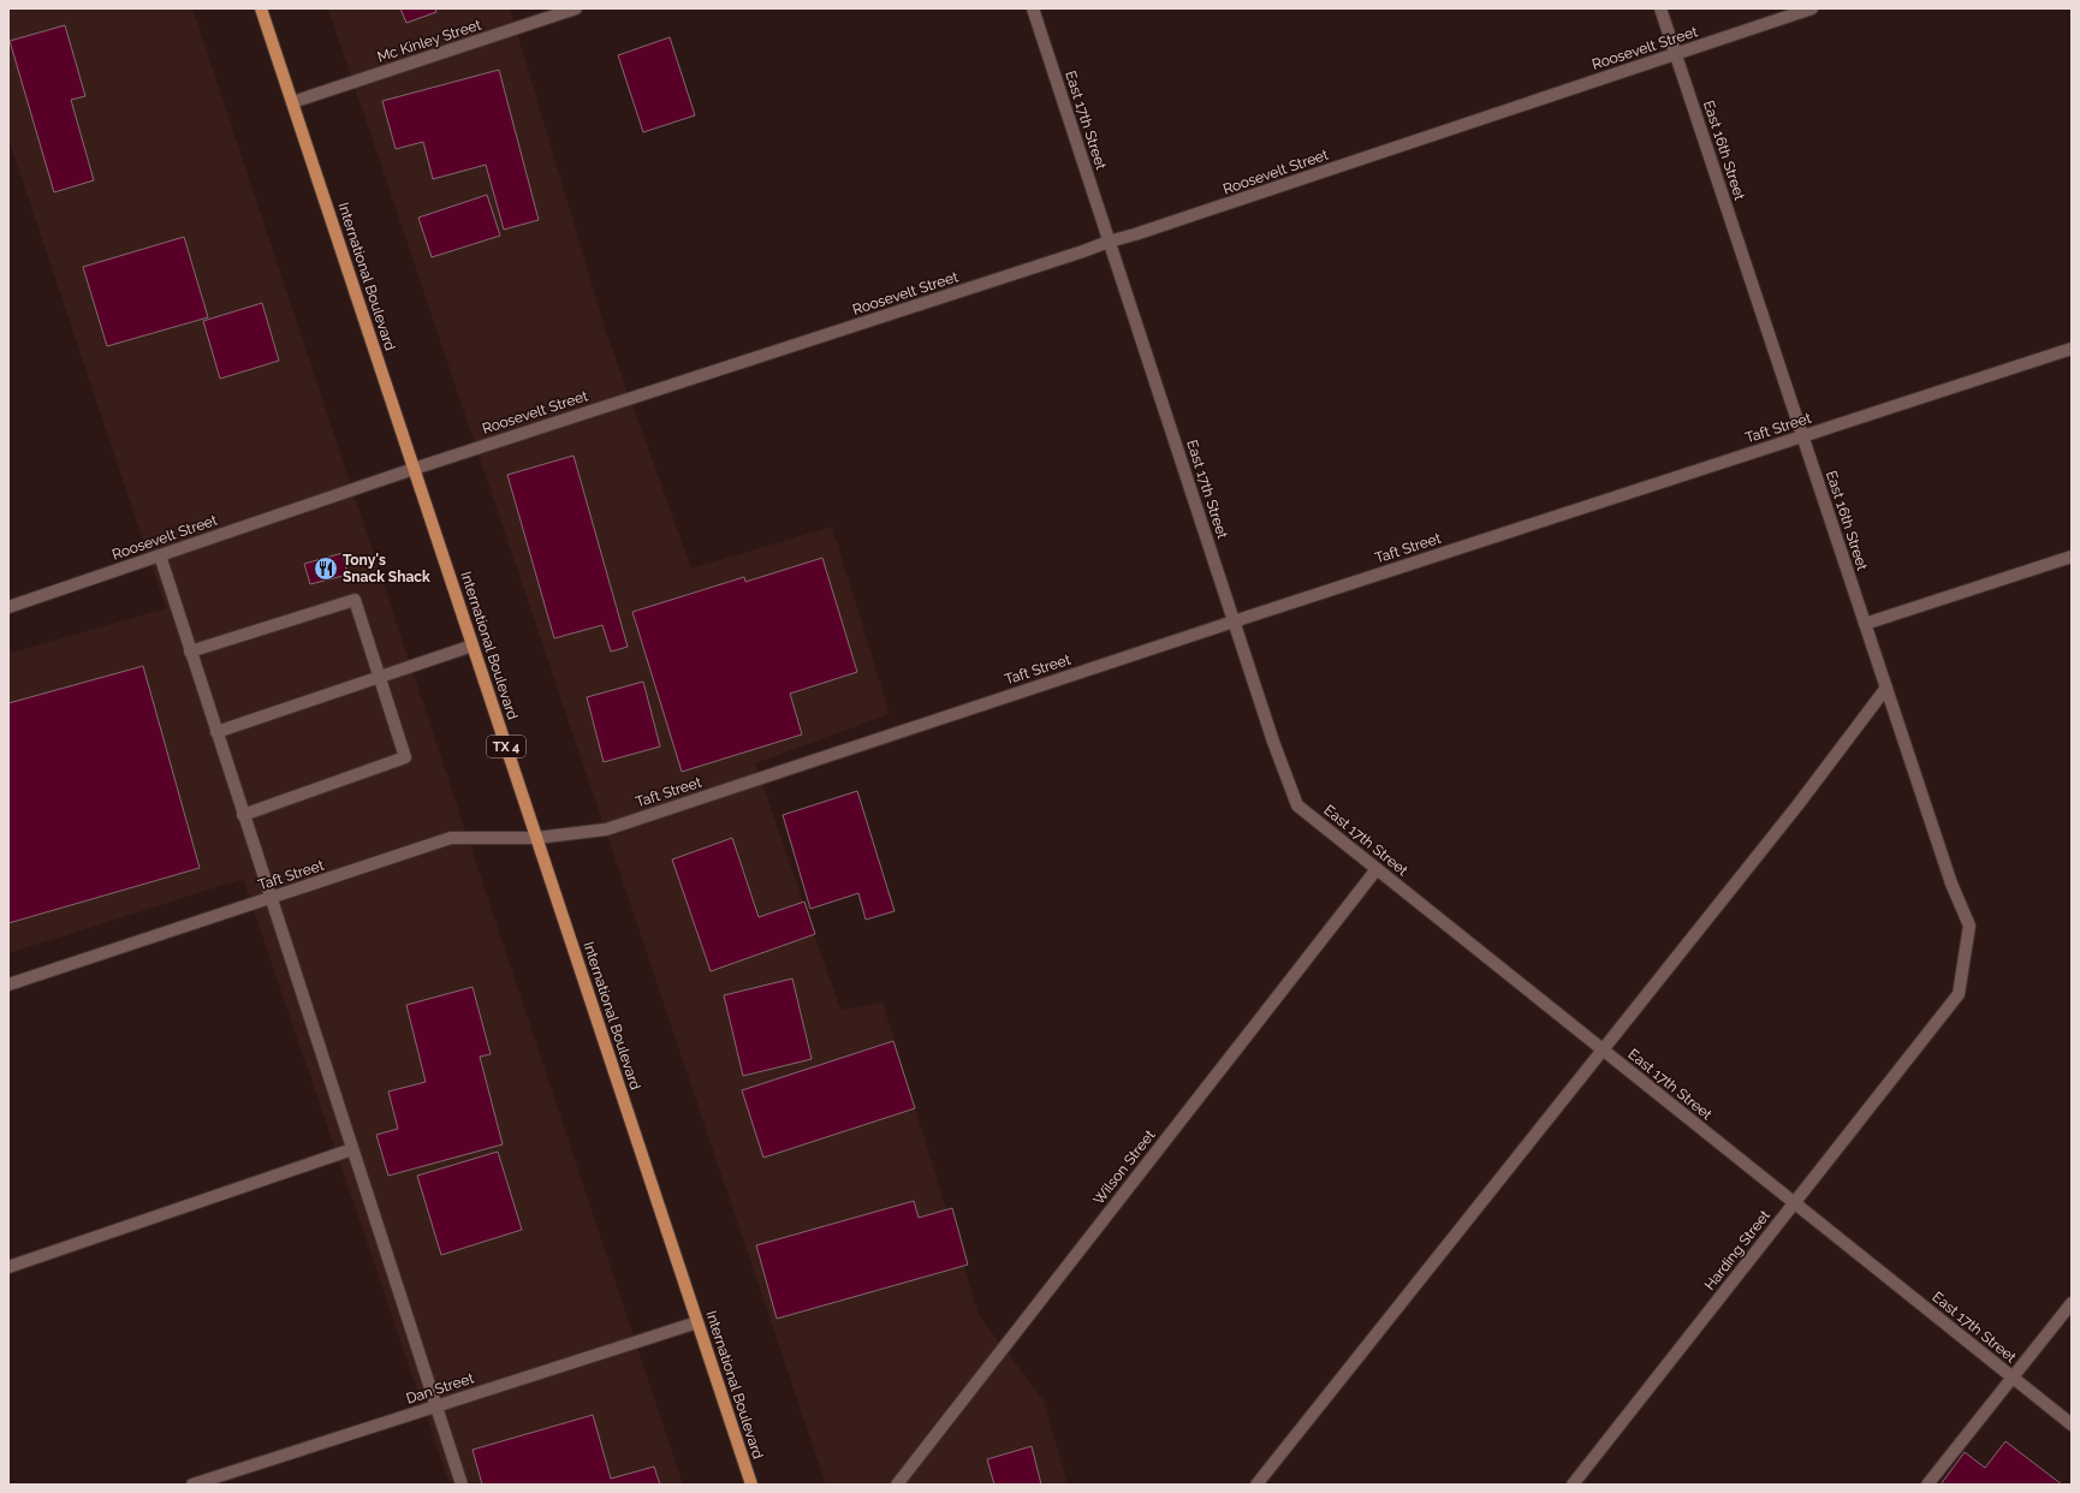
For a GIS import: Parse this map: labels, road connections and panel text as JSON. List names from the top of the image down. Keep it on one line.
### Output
{"streets":{"main road":["International Boulevard","TX 4"],"street":["Mc Kinley Street","Roosevelt Street","East 17th Street","East 16th Street","Taft Street","Wilson Street","Harding Street","Dan Street"]},"crossings":[["Mc Kinley Street","International Boulevard"],["Roosevelt Street","East 17th Street"],["Roosevelt Street","East 16th Street"],["Roosevelt Street","International Boulevard"],["East 17th Street","Taft Street"],["East 17th Street","Wilson Street"],["East 17th Street","Harding Street"],["East 16th Street","Taft Street"],["East 16th Street","Harding Street"],["International Boulevard","Taft Street"],["International Boulevard","Dan Street"]],"places":{"restaurant":["Tony's Snack Shack"]}}
